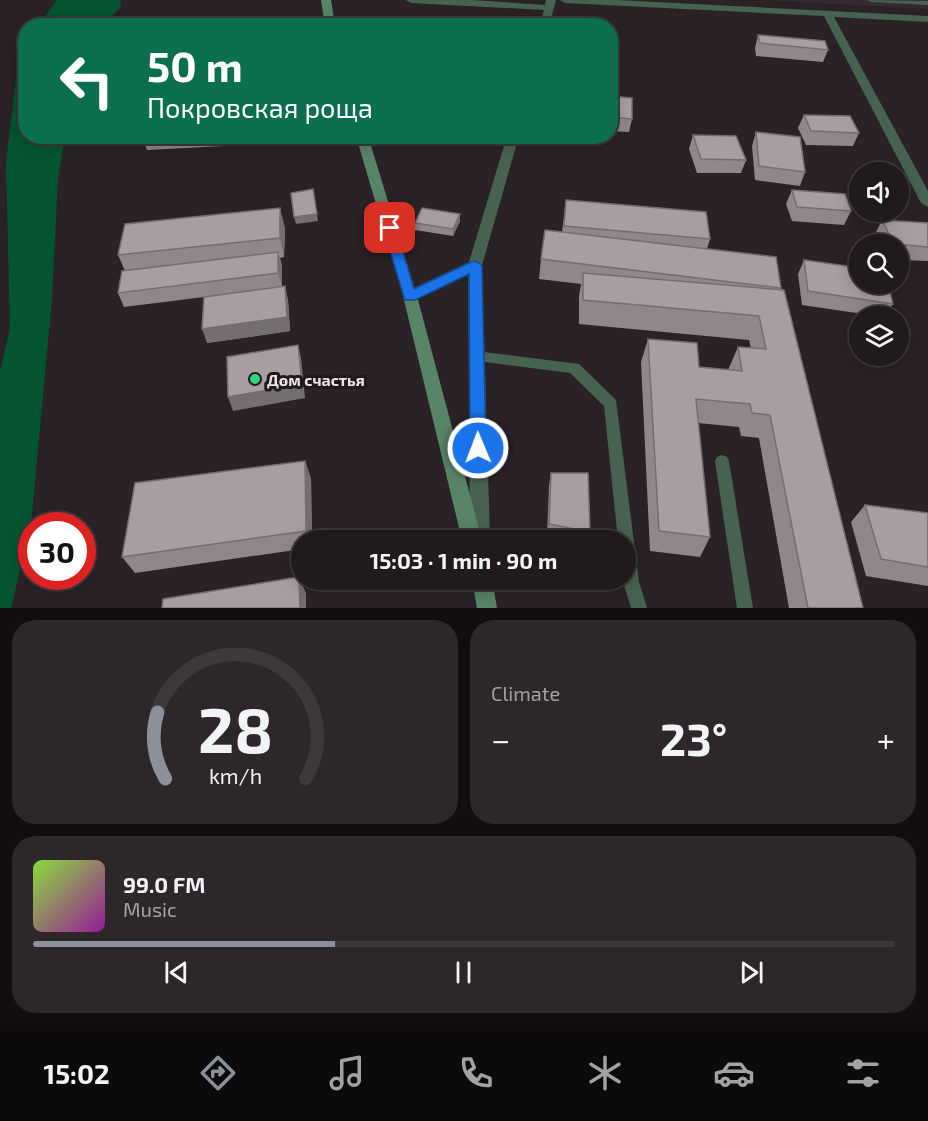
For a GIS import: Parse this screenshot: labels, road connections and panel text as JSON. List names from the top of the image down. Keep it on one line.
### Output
{"places":["Дом счастья"],"page":{"turn":["50 m","Покровская роща"],"limit":"30","trip":"15:03 · 1 min · 90 m","tile":"Climate","heat":["−","23°","+"],"song":["99.0 FM","Music"],"tabs":"15:02","gauge":["28","km/h"]}}
